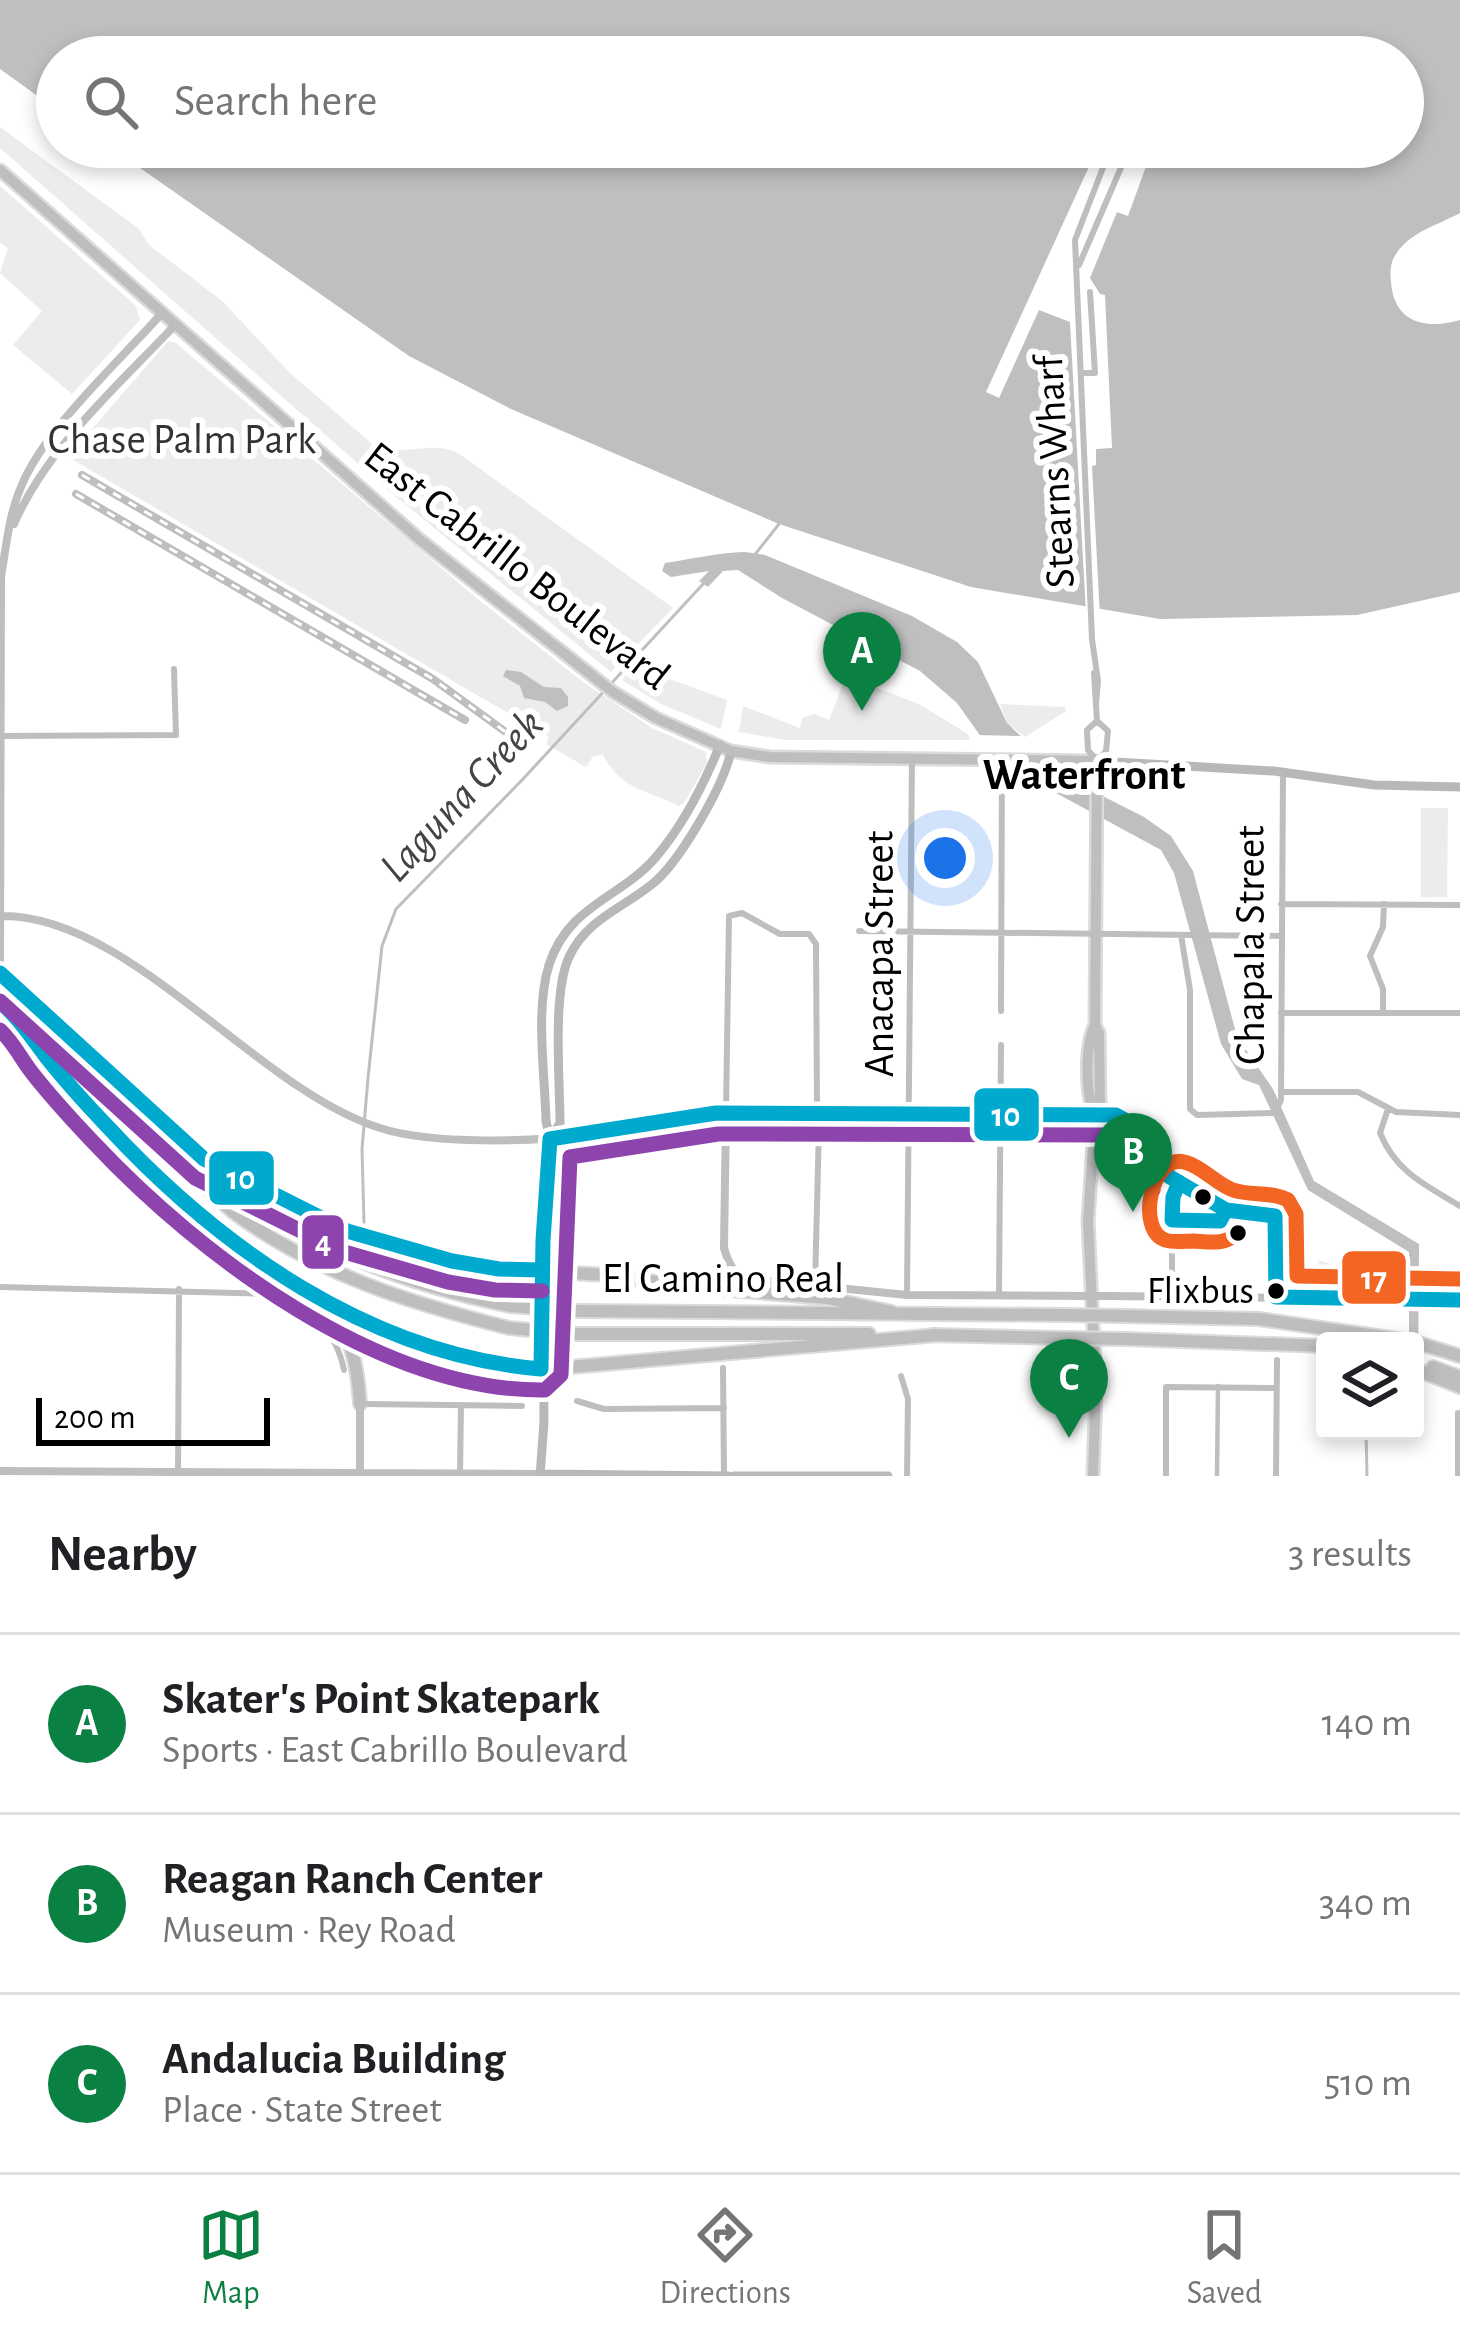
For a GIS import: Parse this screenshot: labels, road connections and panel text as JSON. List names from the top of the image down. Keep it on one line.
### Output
{"streets":{"highway":["El Camino Real"],"main road":["East Cabrillo Boulevard"],"street":["Stearns Wharf","Chapala Street","Anacapa Street"]},"crossings":[["Stearns Wharf","East Cabrillo Boulevard"],["East Cabrillo Boulevard","Anacapa Street"]],"districts":["Waterfront"],"water":["Laguna Creek"],"parks":["Chase Palm Park"],"places":["Flixbus"],"lines":["transit line 10","transit line 4","transit line 17"],"scale_bar":"200 m","page":{"search":"Search here","pins":["A","B","C"],"scale":"200 m","heading":["Nearby","3 results"],"list":[{"mark":"A","name":"Skater's Point Skatepark","note":"Sports · East Cabrillo Boulevard","value":"140 m"},{"mark":"B","name":"Reagan Ranch Center","note":"Museum · Rey Road","value":"340 m"},{"mark":"C","name":"Andalucia Building","note":"Place · State Street","value":"510 m"}],"nav":["Map","Directions","Saved"]}}
